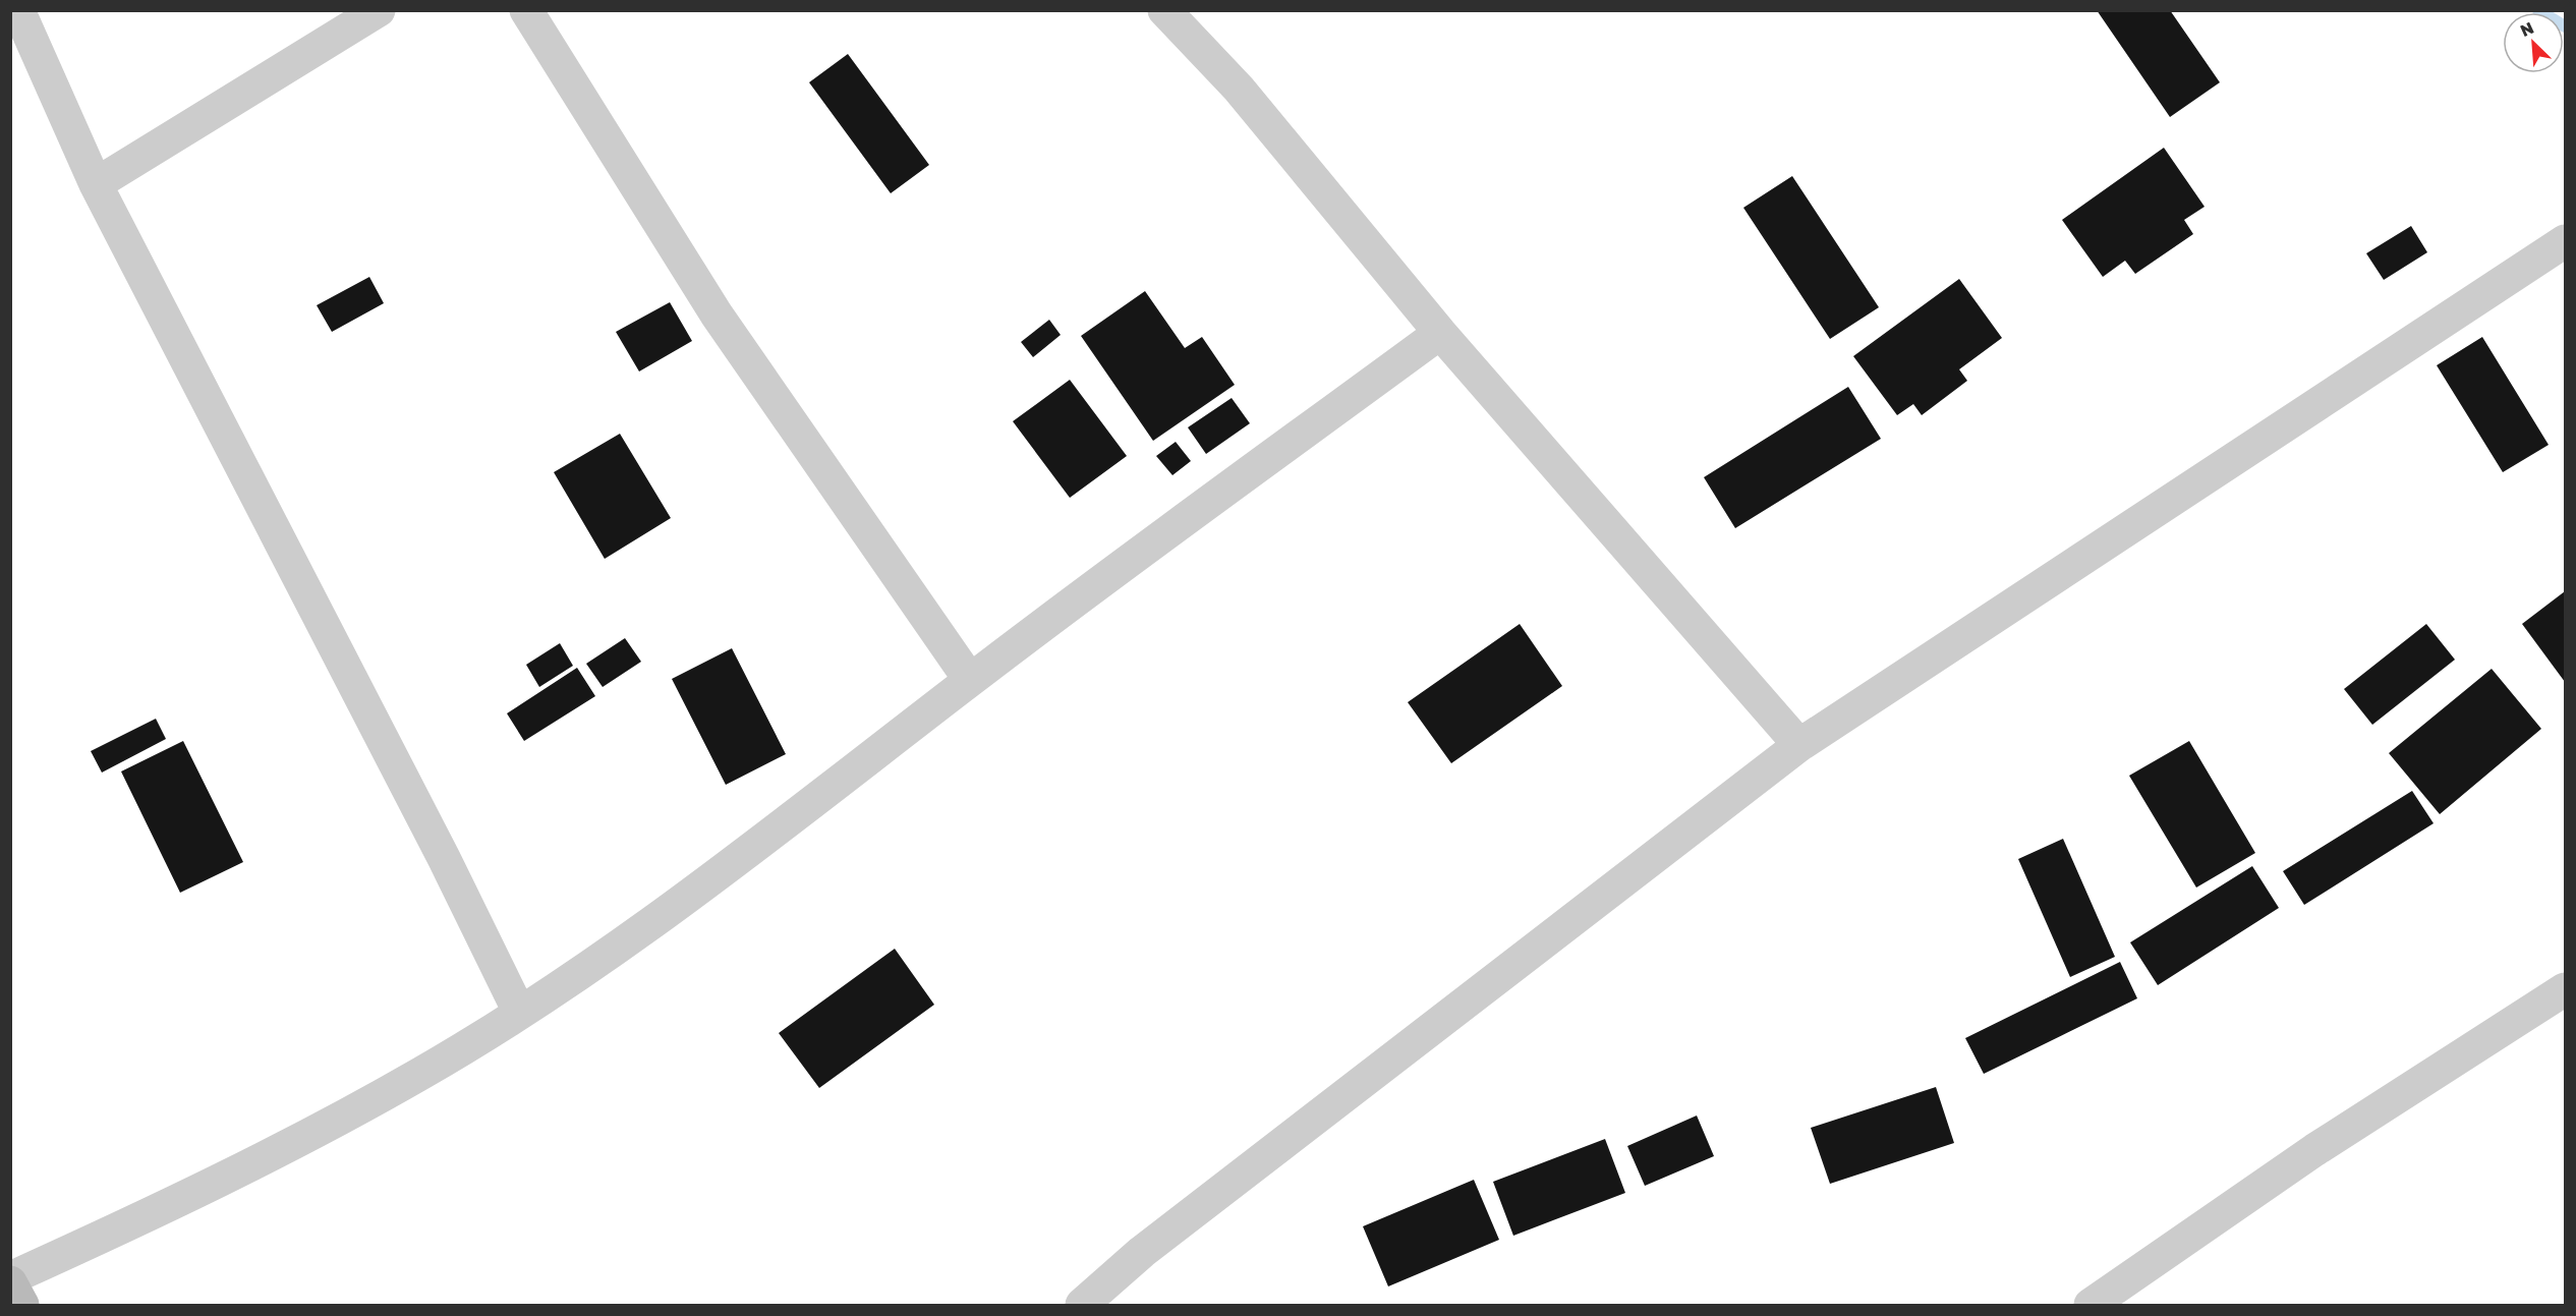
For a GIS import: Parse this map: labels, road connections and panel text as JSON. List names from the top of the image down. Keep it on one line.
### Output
{"north":"top left"}
